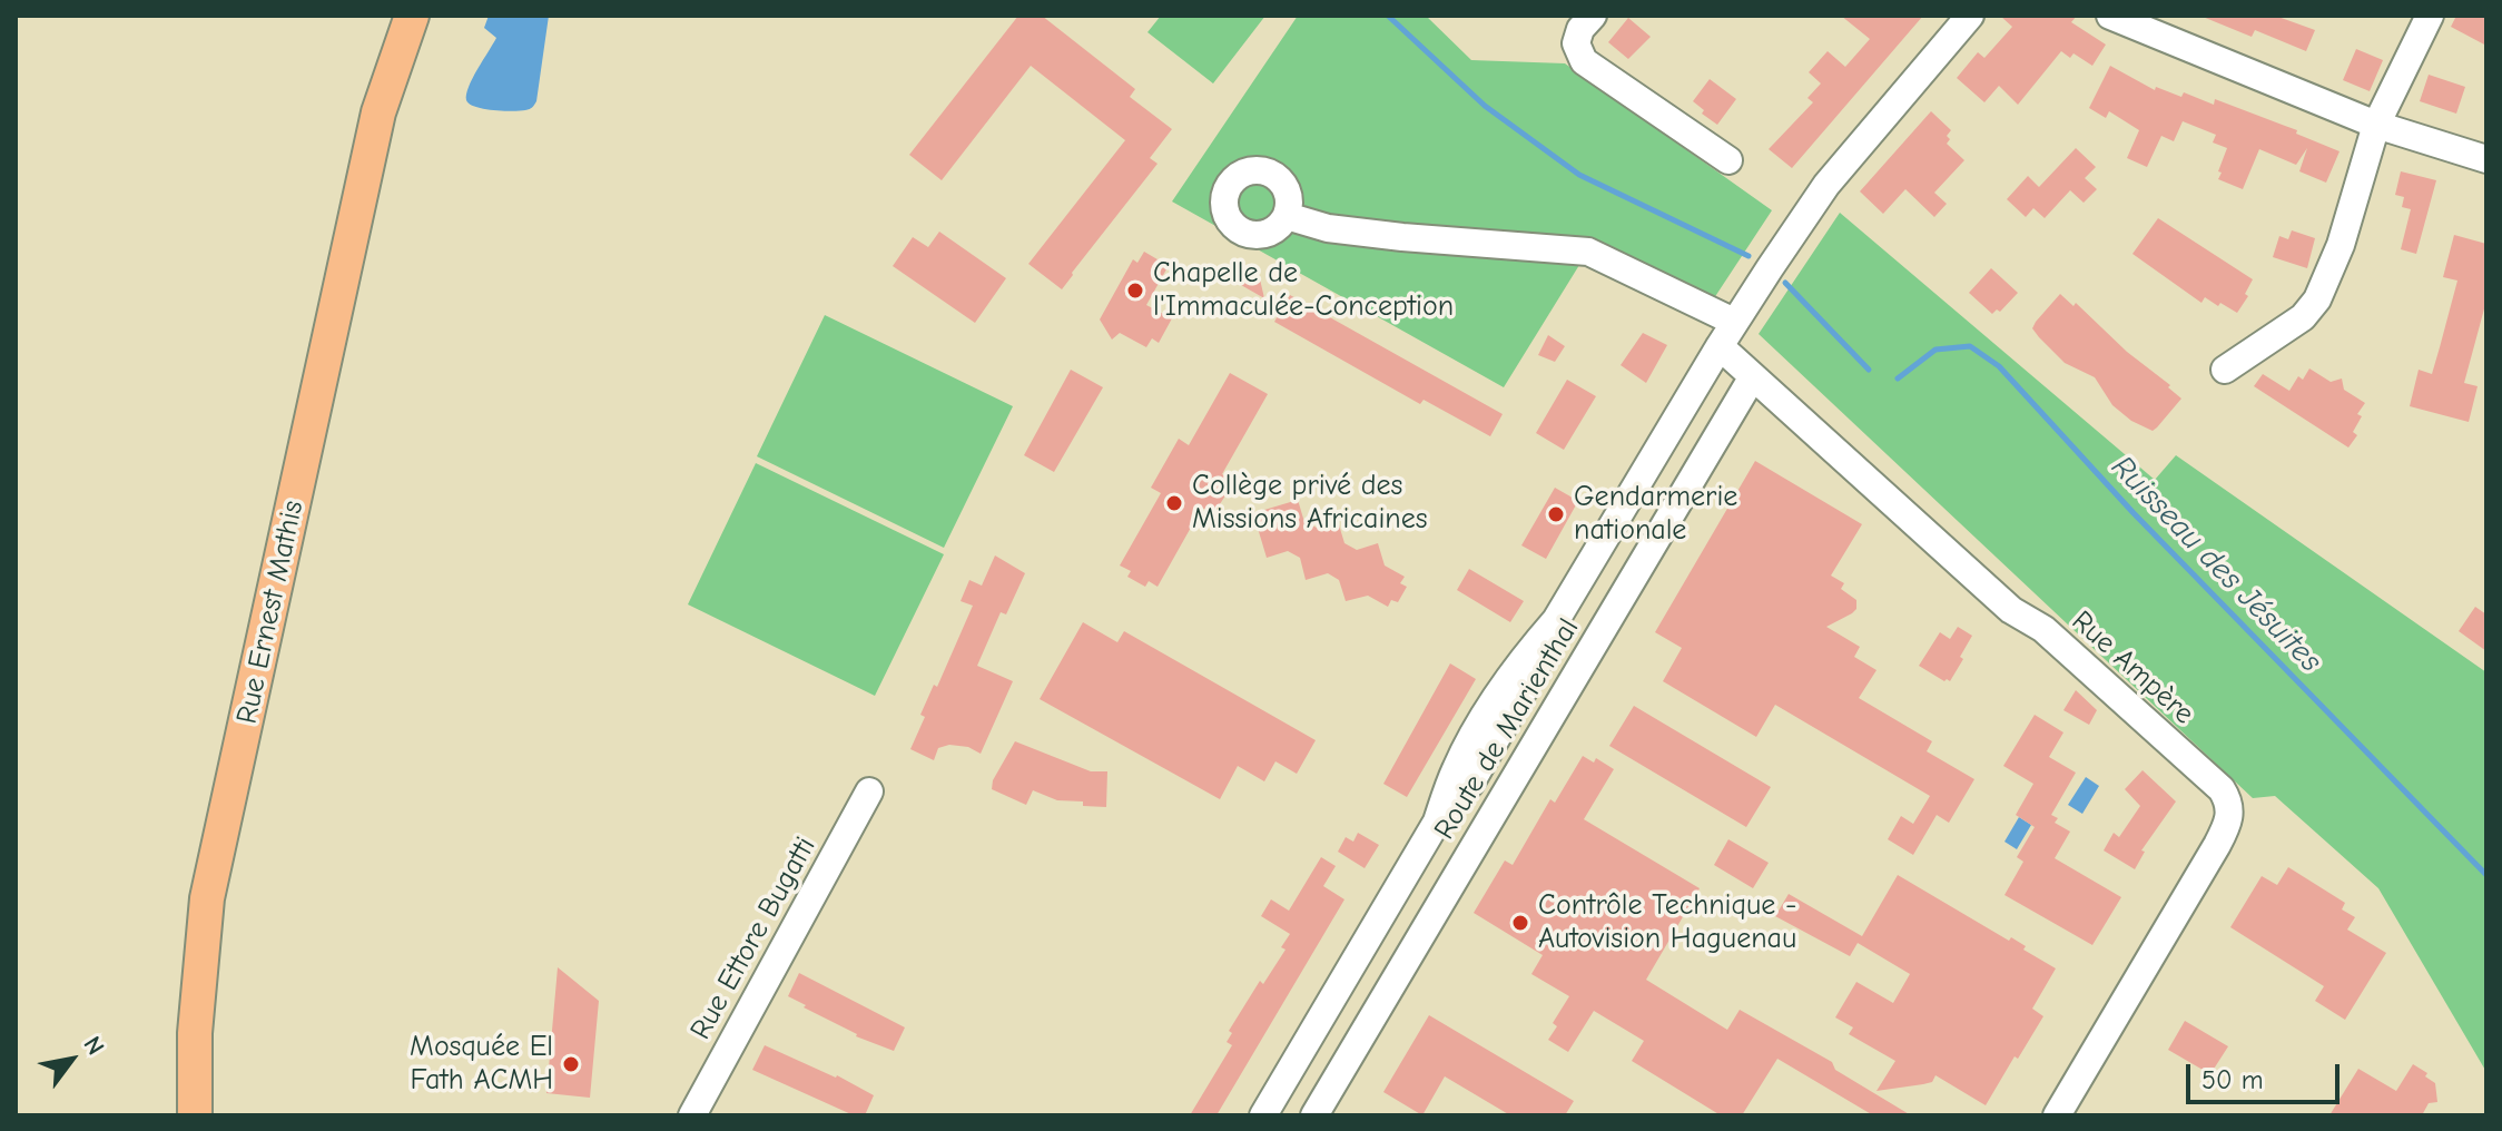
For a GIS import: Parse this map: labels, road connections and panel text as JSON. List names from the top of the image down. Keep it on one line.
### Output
{"streets":{"main road":["Rue Ernest Mathis"],"street":["Rue Ampère","Route de Marienthal","Rue Ettore Bugatti"]},"crossings":[["Rue Ampère","Route de Marienthal"]],"water":["Ruisseau des Jésuites"],"places":["Chapelle de l'Immaculée-Conception","Collège privé des Missions Africaines","Gendarmerie nationale","Contrôle Technique - Autovision Haguenau","Mosquée El Fath ACMH"],"scale_bar":"50 m","north":"top right"}
